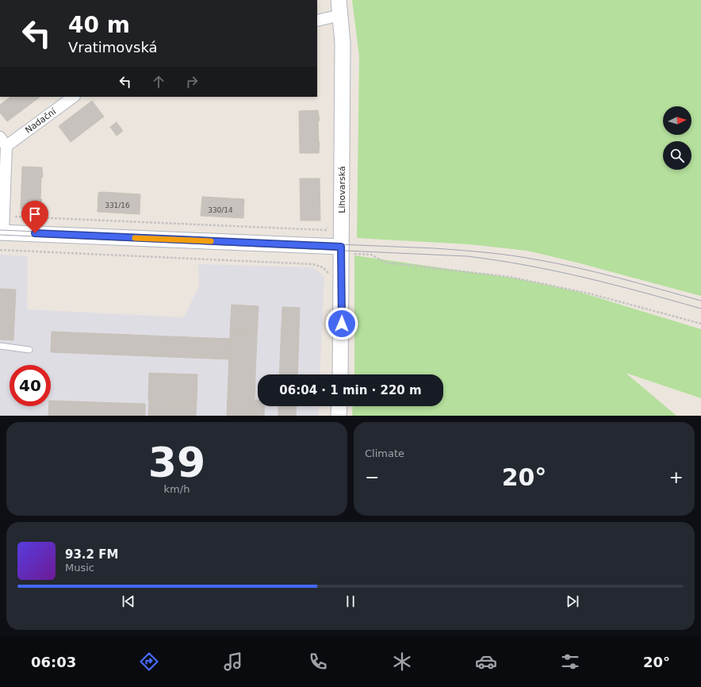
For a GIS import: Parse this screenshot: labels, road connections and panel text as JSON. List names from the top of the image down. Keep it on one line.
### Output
{"streets":{"street":["Nadační","Lihovarská"]},"house_numbers":["331/16","330/14"],"north":"right","page":{"turn":["40 m","Vratimovská"],"limit":"40","trip":"06:04 · 1 min · 220 m","tile":[["39","km/h"],"Climate"],"heat":["−","20°","+"],"song":["93.2 FM","Music"],"tabs":["06:03","20°"]}}
